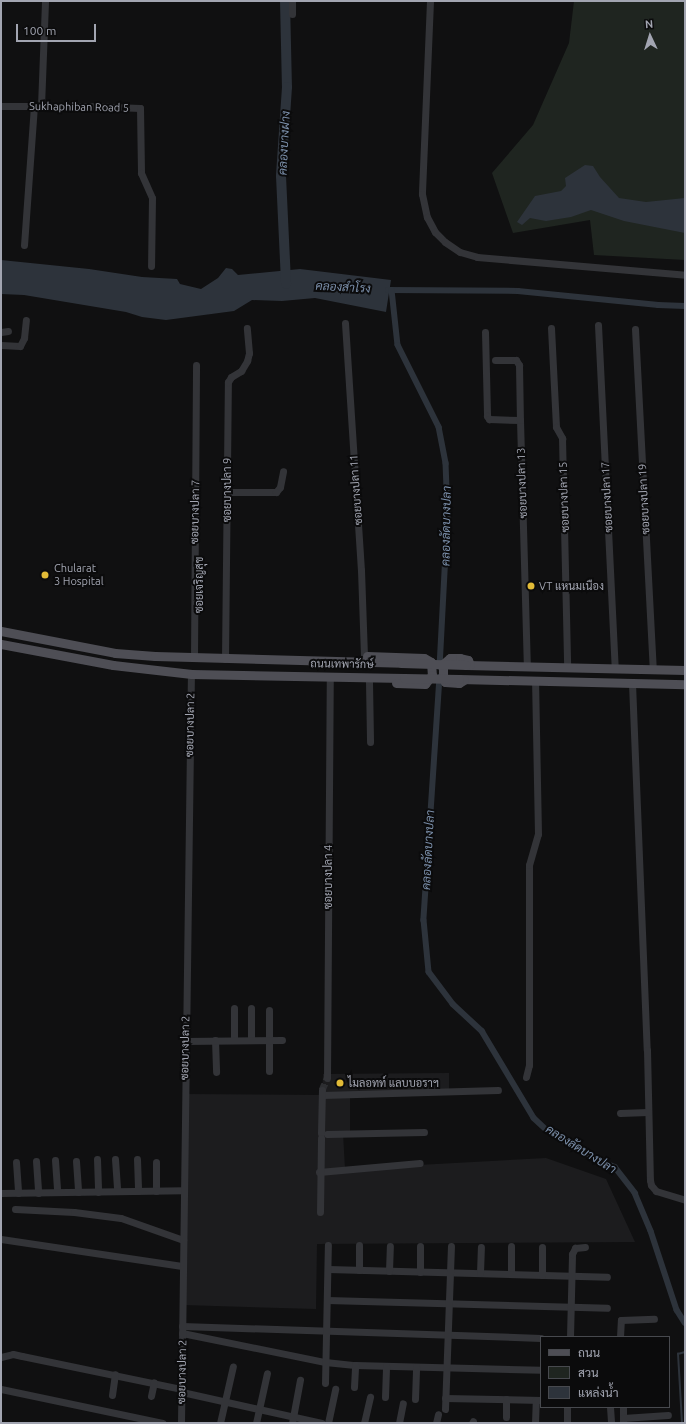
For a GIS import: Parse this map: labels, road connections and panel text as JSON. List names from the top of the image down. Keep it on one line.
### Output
{"streets":{"main road":["ถนนเทพารักษ์"],"street":["Sukhaphiban Road 5","ซอยบางปลา 13","ซอยบางปลา 9","ซอยบางปลา 11","ซอยบางปลา 15","ซอยบางปลา 17","ซอยบางปลา 19","ซอยบางปลา 7","ซอยบางปลา 2","ซอยบางปลา 4"]},"crossings":[["ซอยบางปลา 13","ถนนเทพารักษ์"],["ซอยบางปลา 9","ถนนเทพารักษ์"],["ซอยบางปลา 15","ถนนเทพารักษ์"],["ซอยบางปลา 17","ถนนเทพารักษ์"],["ซอยบางปลา 19","ถนนเทพารักษ์"],["ซอยบางปลา 7","ถนนเทพารักษ์"],["ถนนเทพารักษ์","ซอยบางปลา 2"],["ถนนเทพารักษ์","ซอยบางปลา 4"]],"water":["คลองบางฝาง","คลองสำโรง","คลองลัดบางปลา"],"places":["Chularat 3 Hospital","VT แหนมเนือง","ไมลอทท์ แลบบอราฯ"],"legend":["ถนน","สวน","แหล่งน้ำ"],"scale_bar":"100 m","north":"top"}
